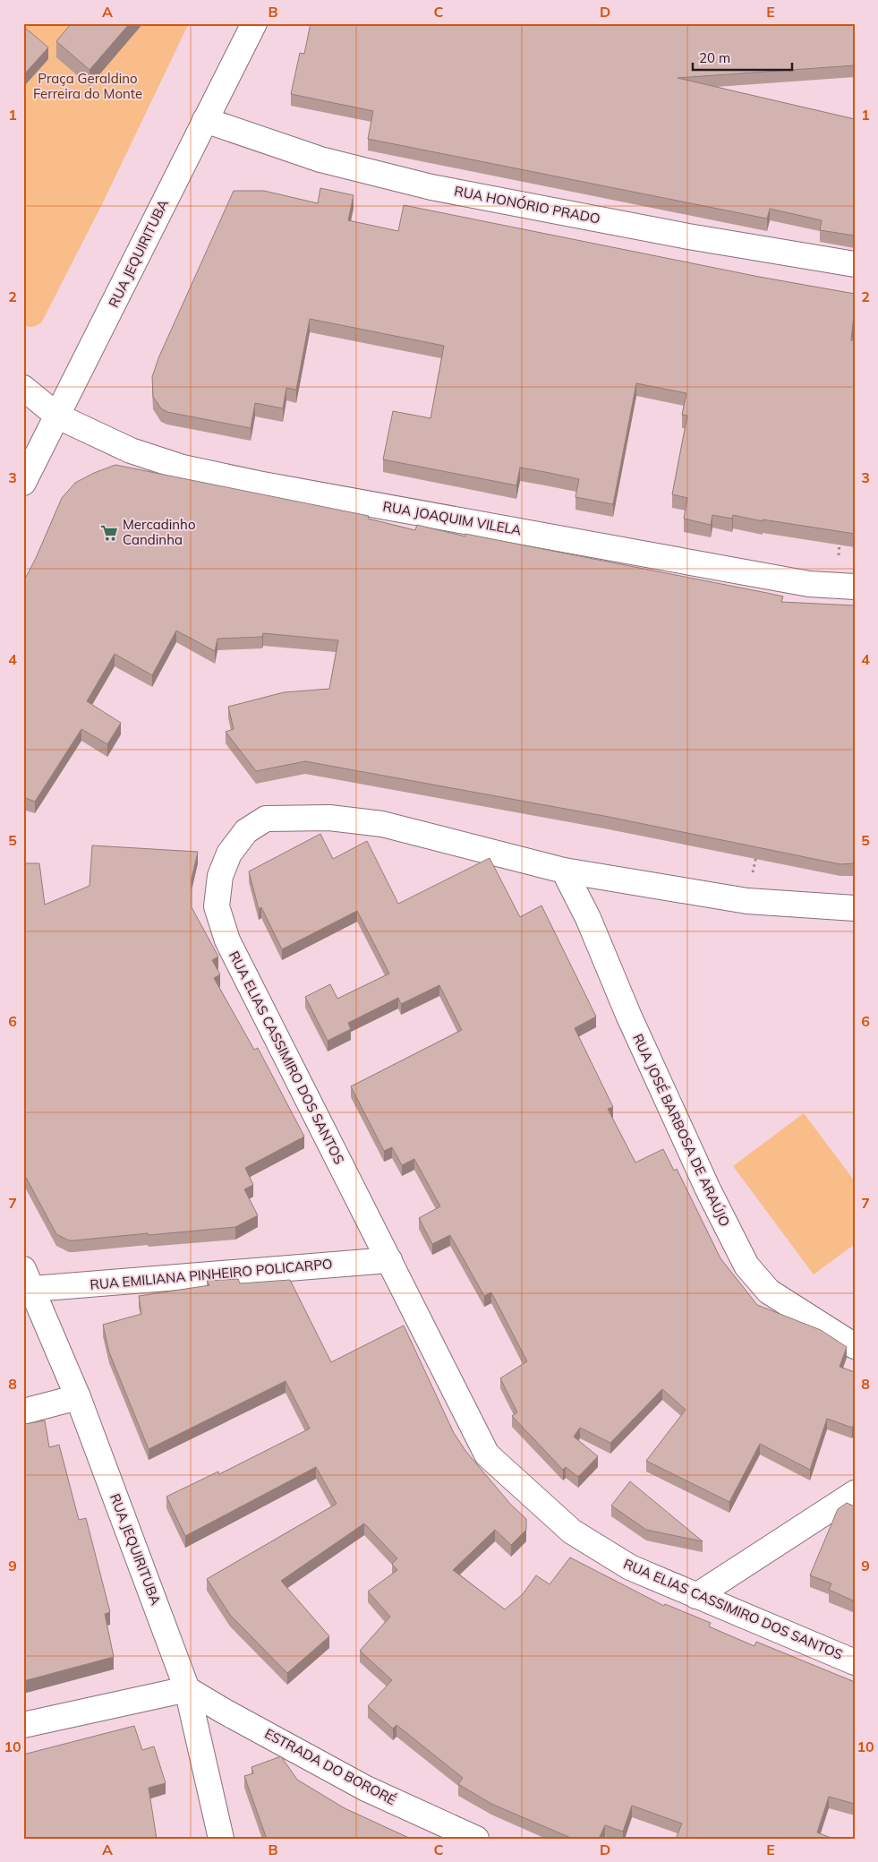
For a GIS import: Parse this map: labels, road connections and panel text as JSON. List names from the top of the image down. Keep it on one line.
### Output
{"streets":{"street":["RUA HONÓRIO PRADO","RUA JEQUIRITUBA","RUA JOAQUIM VILELA","RUA ELIAS CASSIMIRO DOS SANTOS","RUA JOSÉ BARBOSA DE ARAÚJO","RUA EMILIANA PINHEIRO POLICARPO","ESTRADA DO BORORÉ"]},"crossings":[["RUA HONÓRIO PRADO","RUA JEQUIRITUBA"],["RUA JEQUIRITUBA","RUA JOAQUIM VILELA"],["RUA JEQUIRITUBA","RUA EMILIANA PINHEIRO POLICARPO"],["RUA JEQUIRITUBA","ESTRADA DO BORORÉ"],["RUA ELIAS CASSIMIRO DOS SANTOS","RUA JOSÉ BARBOSA DE ARAÚJO"],["RUA ELIAS CASSIMIRO DOS SANTOS","RUA EMILIANA PINHEIRO POLICARPO"]],"parks":["Praça Geraldino Ferreira do Monte"],"places":{"supermarket":["Mercadinho Candinha"]},"scale_bar":"20 m","grid":{"columns":["A","B","C","D","E"],"rows":["1","2","3","4","5","6","7","8","9","10"]}}
